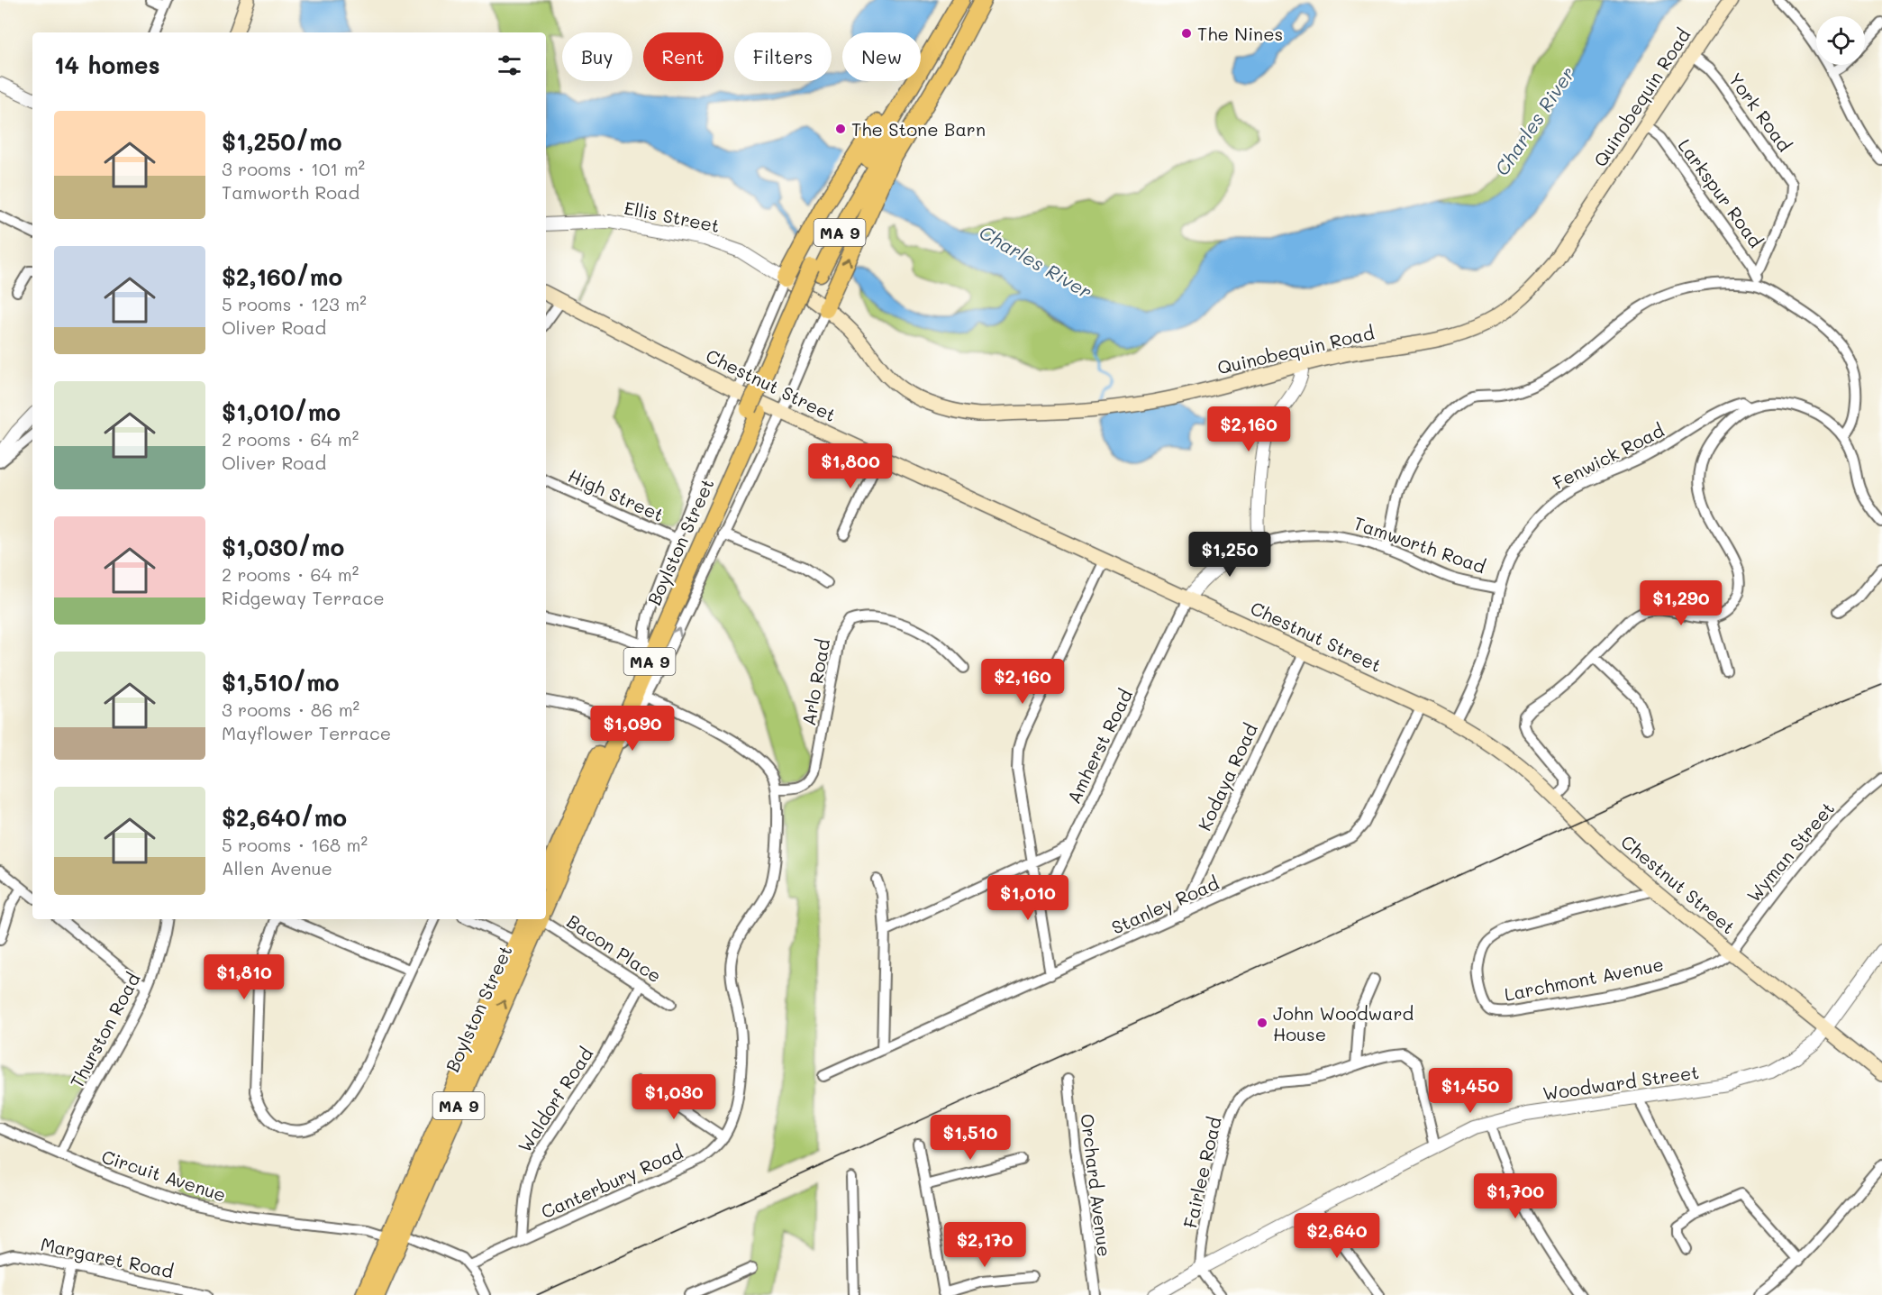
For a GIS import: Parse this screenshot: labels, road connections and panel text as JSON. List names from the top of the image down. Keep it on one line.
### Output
{"streets":{"highway":["MA 9","Boylston Street"],"main road":["Quinobequin Road","Chestnut Street"],"street":["York Road","Larkspur Road","Ellis Street","Fenwick Road","High Street","Tamworth Road","Arlo Road","Amherst Road","Kodaya Road","Wyman Street","Stanley Road","Bacon Place","Larchmont Avenue","Thurston Road","Woodward Street","Waldorf Road","Fairlee Road","Circuit Avenue","Canterbury Road","Orchard Avenue","Margaret Road"]},"crossings":[["Quinobequin Road","York Road"],["Quinobequin Road","Larkspur Road"],["Quinobequin Road","Ellis Street"],["York Road","Larkspur Road"],["MA 9","Boylston Street"],["Chestnut Street","Fenwick Road"],["Chestnut Street","Tamworth Road"],["Chestnut Street","Amherst Road"],["Chestnut Street","Kodaya Road"],["Chestnut Street","Wyman Street"],["Chestnut Street","Stanley Road"],["Chestnut Street","Larchmont Avenue"],["Chestnut Street","Woodward Street"],["Fenwick Road","Tamworth Road"],["Boylston Street","Circuit Avenue"],["Tamworth Road","Amherst Road"],["Arlo Road","Canterbury Road"],["Kodaya Road","Stanley Road"],["Wyman Street","Larchmont Avenue"],["Bacon Place","Waldorf Road"],["Thurston Road","Circuit Avenue"],["Woodward Street","Fairlee Road"],["Waldorf Road","Canterbury Road"],["Circuit Avenue","Canterbury Road"]],"water":["Charles River"],"places":["The Nines","The Stone Barn","John Woodward House"],"page":{"chip":["Buy","Rent","Filters","New"],"heading":"14 homes","list":[{"name":"$1,250/mo","note":"3 rooms · 101 m² · Tamworth Road"},{"name":"$2,160/mo","note":"5 rooms · 123 m² · Oliver Road"},{"name":"$1,010/mo","note":"2 rooms · 64 m² · Oliver Road"},{"name":"$1,030/mo","note":"2 rooms · 64 m² · Ridgeway Terrace"},{"name":"$1,510/mo","note":"3 rooms · 86 m² · Mayflower Terrace"},{"name":"$2,640/mo","note":"5 rooms · 168 m² · Allen Avenue"}],"price":["$2,160","$1,800","$1,250","$1,290","$2,160","$1,090","$1,010","$1,810","$1,450","$1,030","$1,510","$1,700","$2,640","$2,170"]}}
